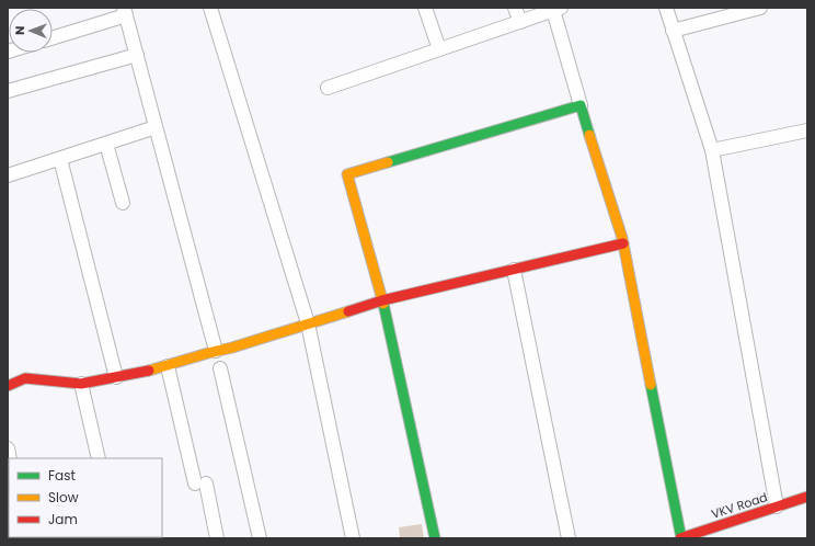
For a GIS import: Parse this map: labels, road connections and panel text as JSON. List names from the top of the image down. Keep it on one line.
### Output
{"streets":{"street":["VKV Road"]},"legend":["Fast","Slow","Jam"],"north":"left"}
